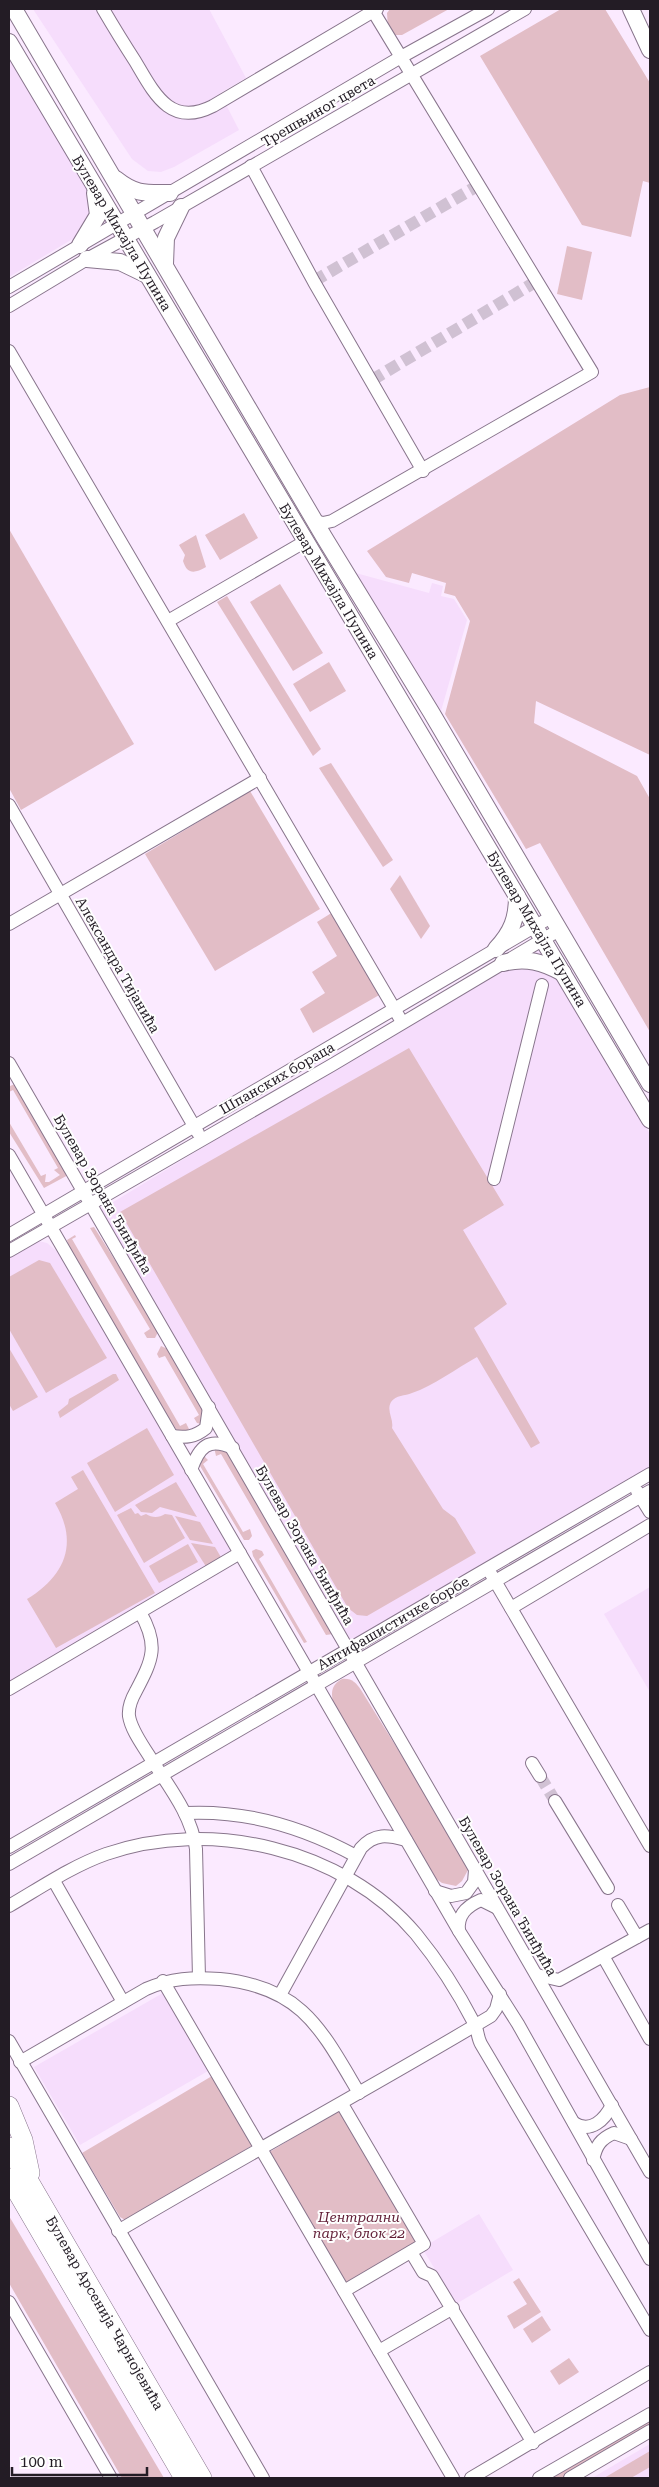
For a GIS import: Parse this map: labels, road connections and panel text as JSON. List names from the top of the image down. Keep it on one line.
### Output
{"streets":{"highway":["Булевар Арсенија Чарнојевића"],"main road":["Булевар Михајла Пупина"],"street":["Трешњиног цвета","Александра Тијанића","Шпанских бораца","Булевар Зорана Ђинђића","Антифашистичке борбе"]},"crossings":[["Трешњиног цвета","Булевар Михајла Пупина"],["Булевар Михајла Пупина","Шпанских бораца"],["Александра Тијанића","Шпанских бораца"],["Шпанских бораца","Булевар Зорана Ђинђића"],["Булевар Зорана Ђинђића","Антифашистичке борбе"]],"parks":["Централни парк, блок 22"],"scale_bar":"100 m"}
